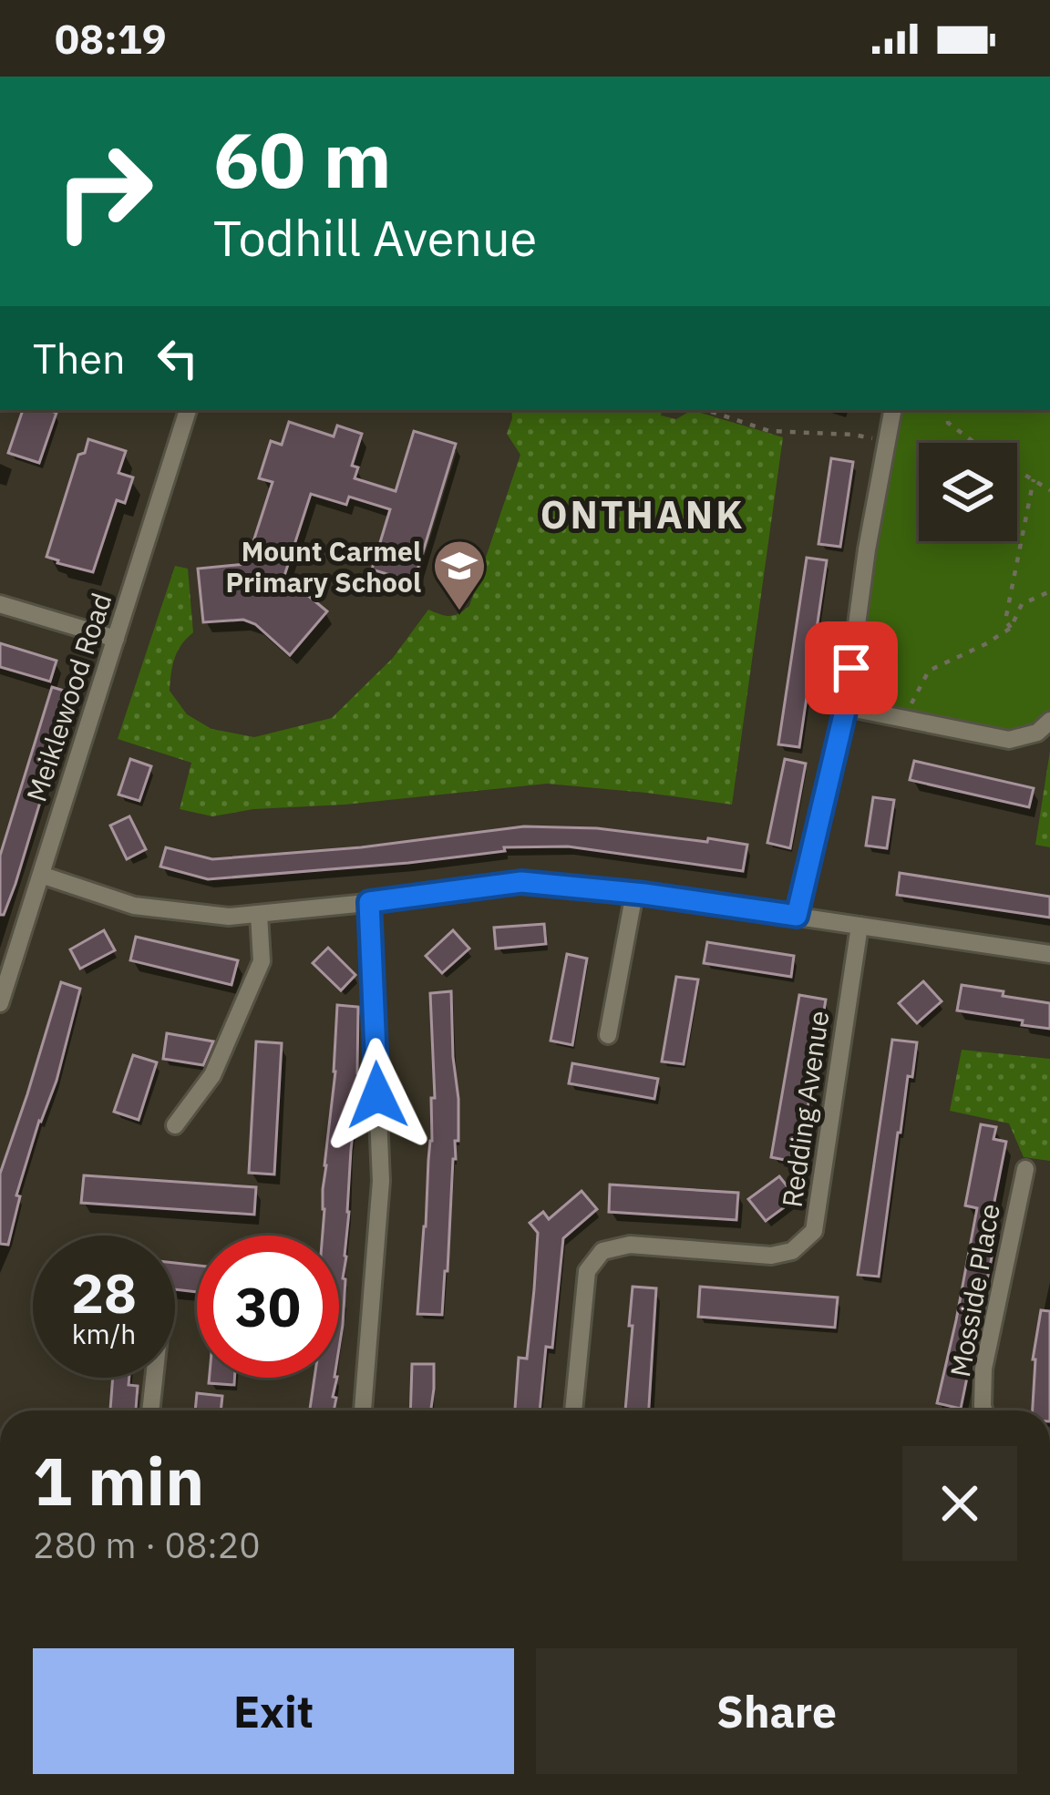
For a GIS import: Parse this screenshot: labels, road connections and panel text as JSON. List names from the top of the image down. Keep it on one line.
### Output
{"streets":{"street":["Meiklewood Road","Redding Avenue","Mosside Place"]},"districts":["ONTHANK"],"places":{"school or university":["Mount Carmel Primary School"]},"page":{"status":"08:19","turn":["60 m","Todhill Avenue"],"then":"Then","speed":"28 km/h","limit":"30","heading":["1 min","280 m · 08:20"],"buttons":["Exit","Share"]}}
